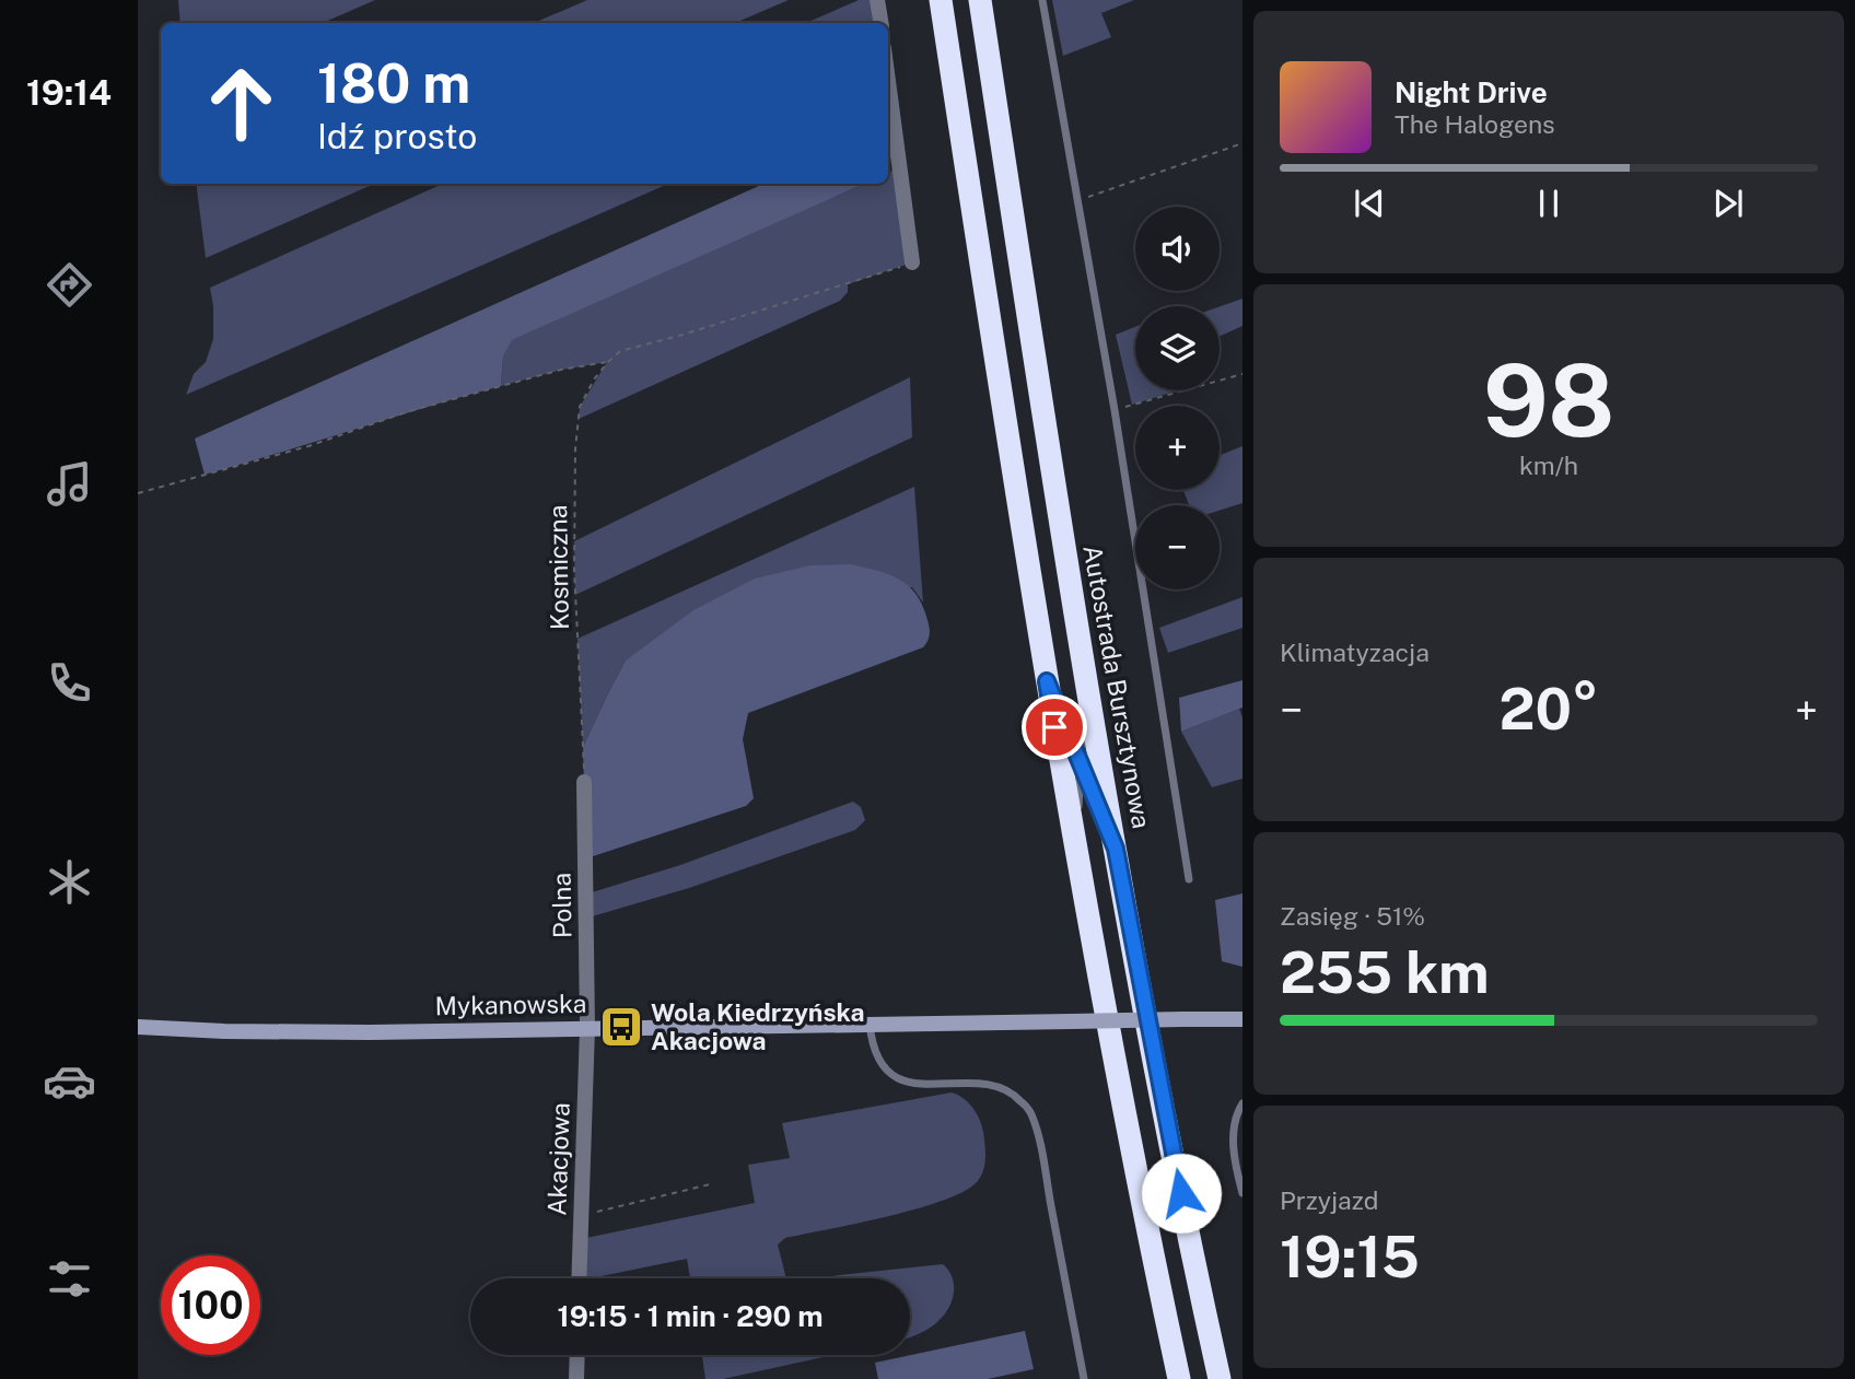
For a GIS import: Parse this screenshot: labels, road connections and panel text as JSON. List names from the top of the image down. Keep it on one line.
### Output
{"streets":{"highway":["Autostrada Bursztynowa"],"main road":["Mykanowska"],"street":["Polna","Akacjowa"],"path":["Kosmiczna"]},"crossings":[["Kosmiczna","Polna"],["Polna","Mykanowska"],["Polna","Akacjowa"],["Mykanowska","Akacjowa"]],"places":{"bus stop":["Wola Kiedrzyńska Akacjowa"]},"page":{"tabs":"19:14","turn":["180 m","Idź prosto"],"song":["Night Drive","The Halogens"],"map_buttons":["+","−"],"tile":[["98","km/h"],"Klimatyzacja",["Zasięg · 51%","255 km"],["Przyjazd","19:15"]],"heat":["−","20°","+"],"limit":"100","trip":"19:15 · 1 min · 290 m"}}
